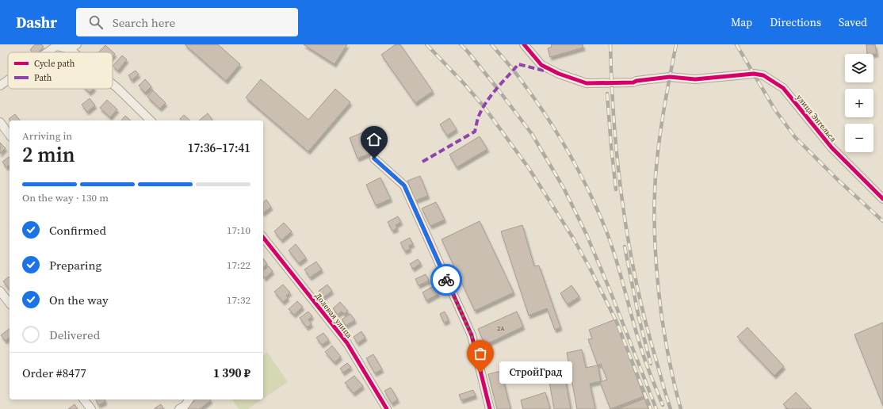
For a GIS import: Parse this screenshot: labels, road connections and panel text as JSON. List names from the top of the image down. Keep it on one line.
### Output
{"streets":{"street":["улица Энгельса","Долевая улица"]},"places":["СтройГрад"],"house_numbers":["2А"],"legend":["Cycle path","Path"],"page":{"header":"Dashr","search":"Search here","nav":["Map","Directions","Saved"],"map_buttons":["+","−"],"heading":["2 min","Arriving in","17:36–17:41"],"panel":["Order #8477","1 390 ₽"],"bar":"On the way · 130 m","list":[["Confirmed","17:10"],["Preparing","17:22"],["On the way","17:32"],"Delivered"],"bubble":"СтройГрад"}}
